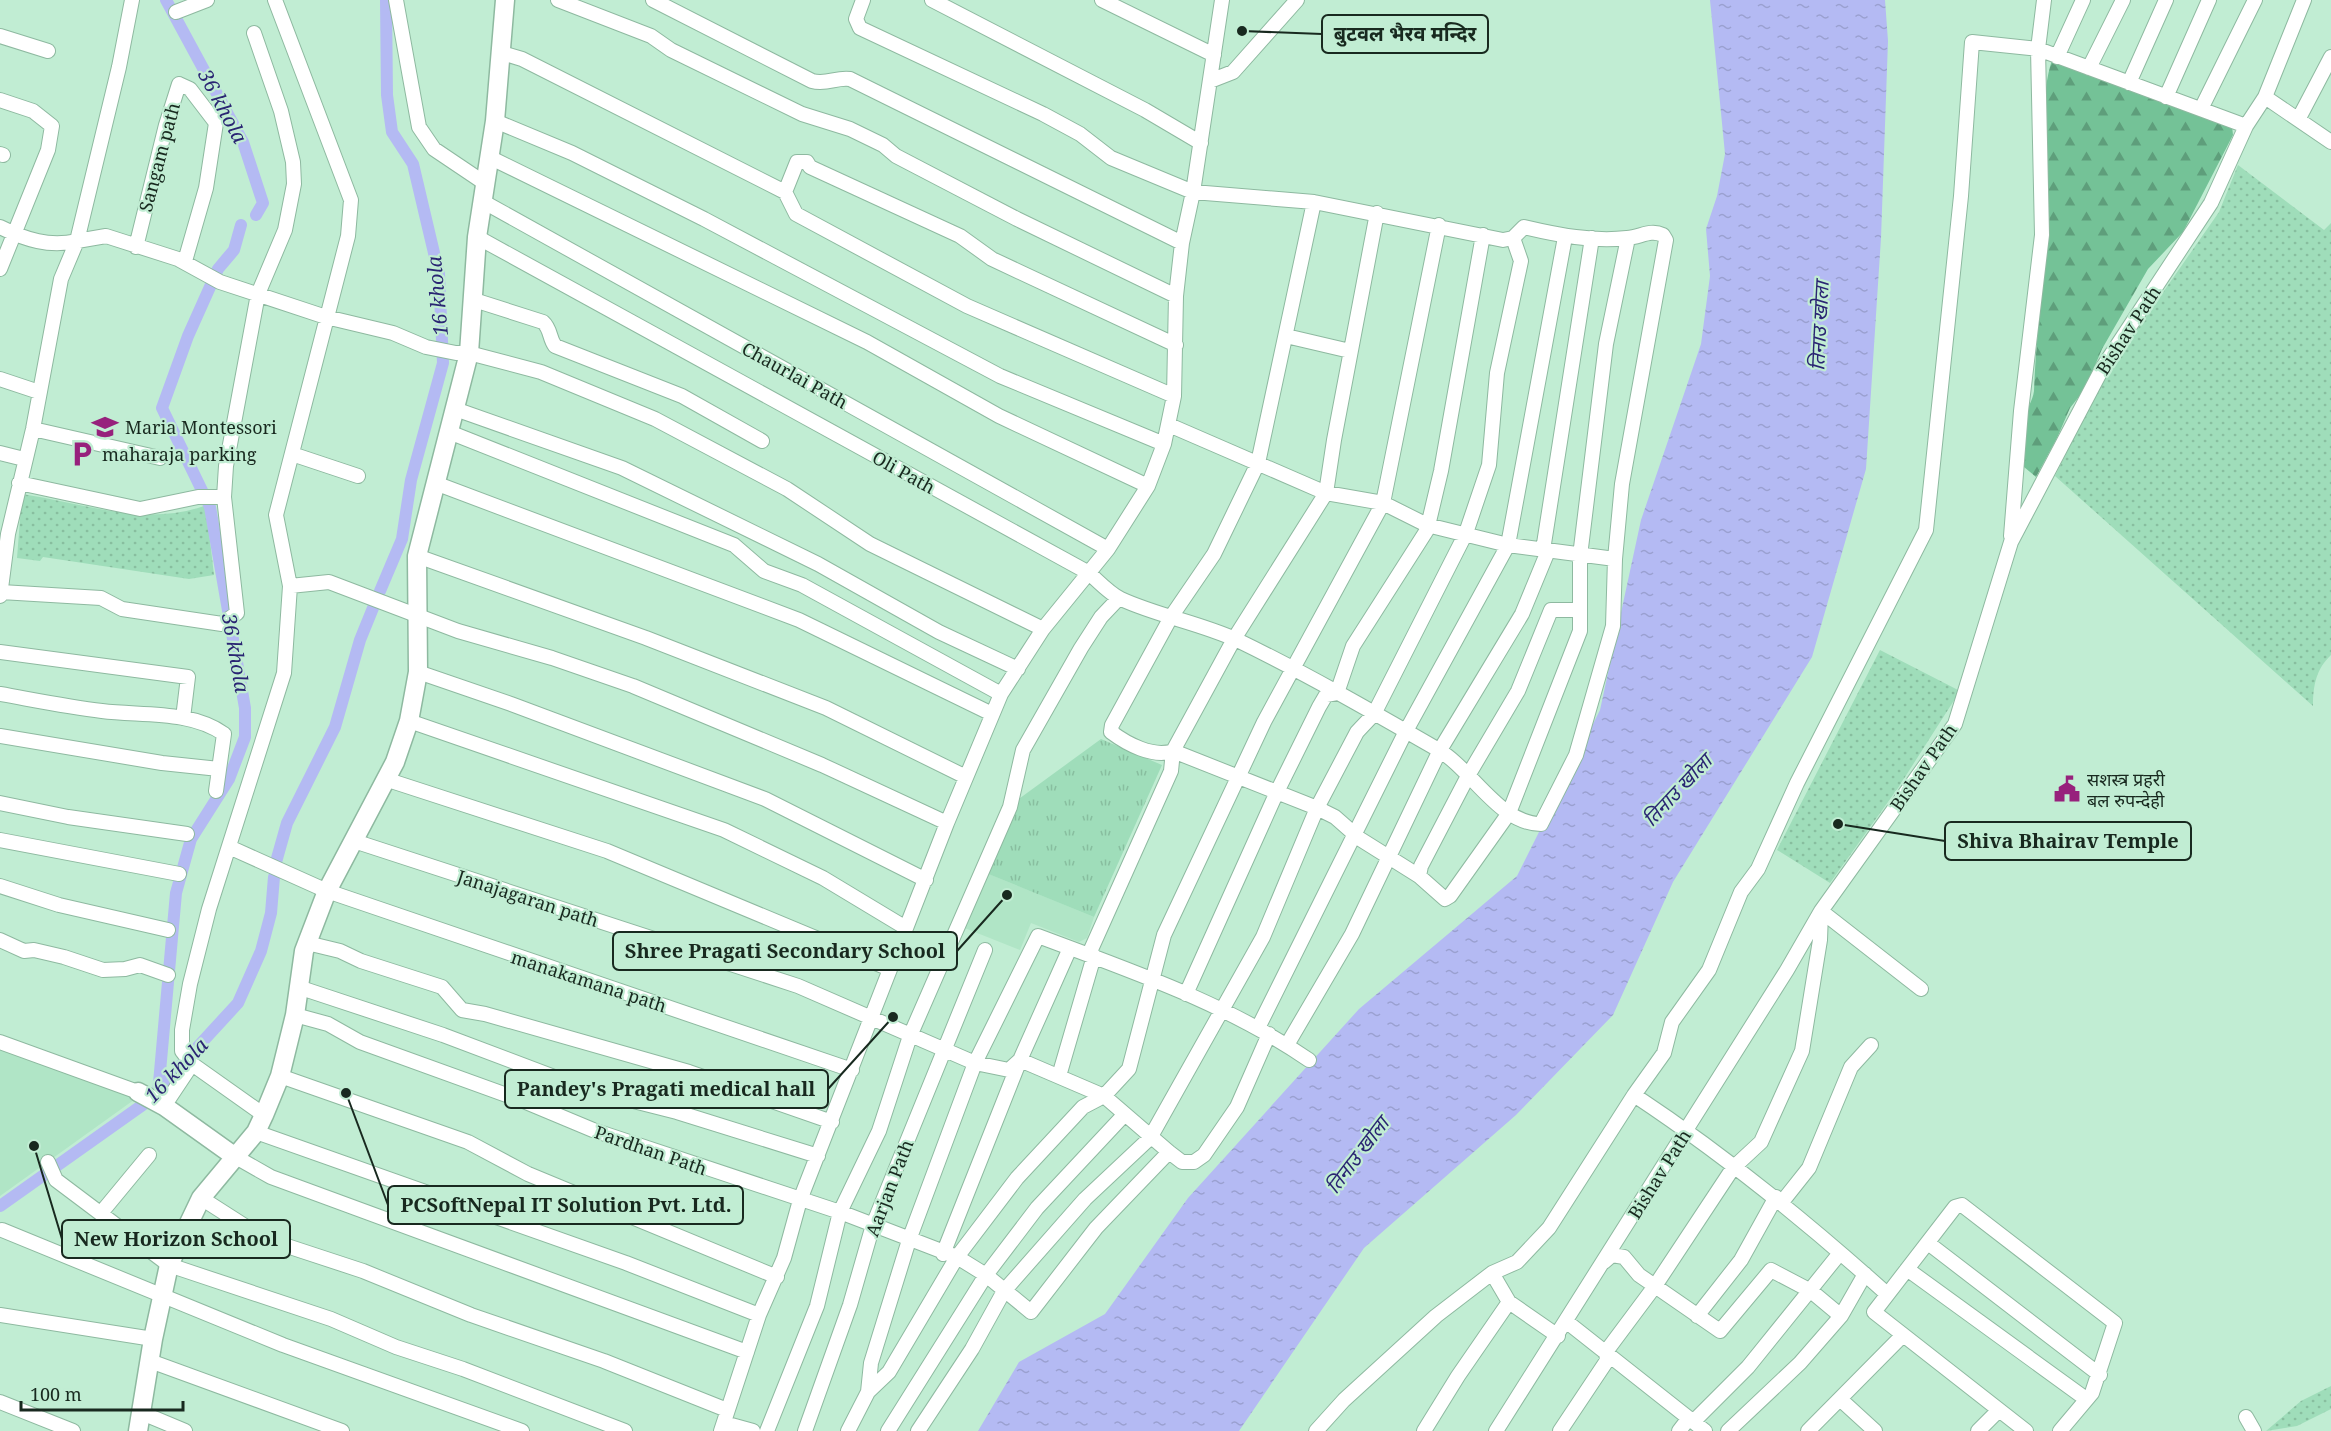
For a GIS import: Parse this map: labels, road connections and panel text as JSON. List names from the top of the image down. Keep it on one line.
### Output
{"streets":{"street":["Sangam path","Bishav Path","Chaurlai Path","Oli Path","Janajagaran path","manakamana path","Pardhan Path","Aarjan Path"]},"crossings":[["Janajagaran path","Aarjan Path"],["Pardhan Path","Aarjan Path"]],"water":["36 khola","16 khola","तिनाउ खोला"],"places":{"other":["बुटवल भैरव मन्दिर","Shiva Bhairav Temple","Shree Pragati Secondary School","Pandey's Pragati medical hall","PCSoftNepal IT Solution Pvt. Ltd.","New Horizon School"],"school or university":["Maria Montessori"],"parking":["maharaja parking"],"public building":["सशस्त्र प्रहरी बल रुपन्देही"]},"scale_bar":"100 m"}
